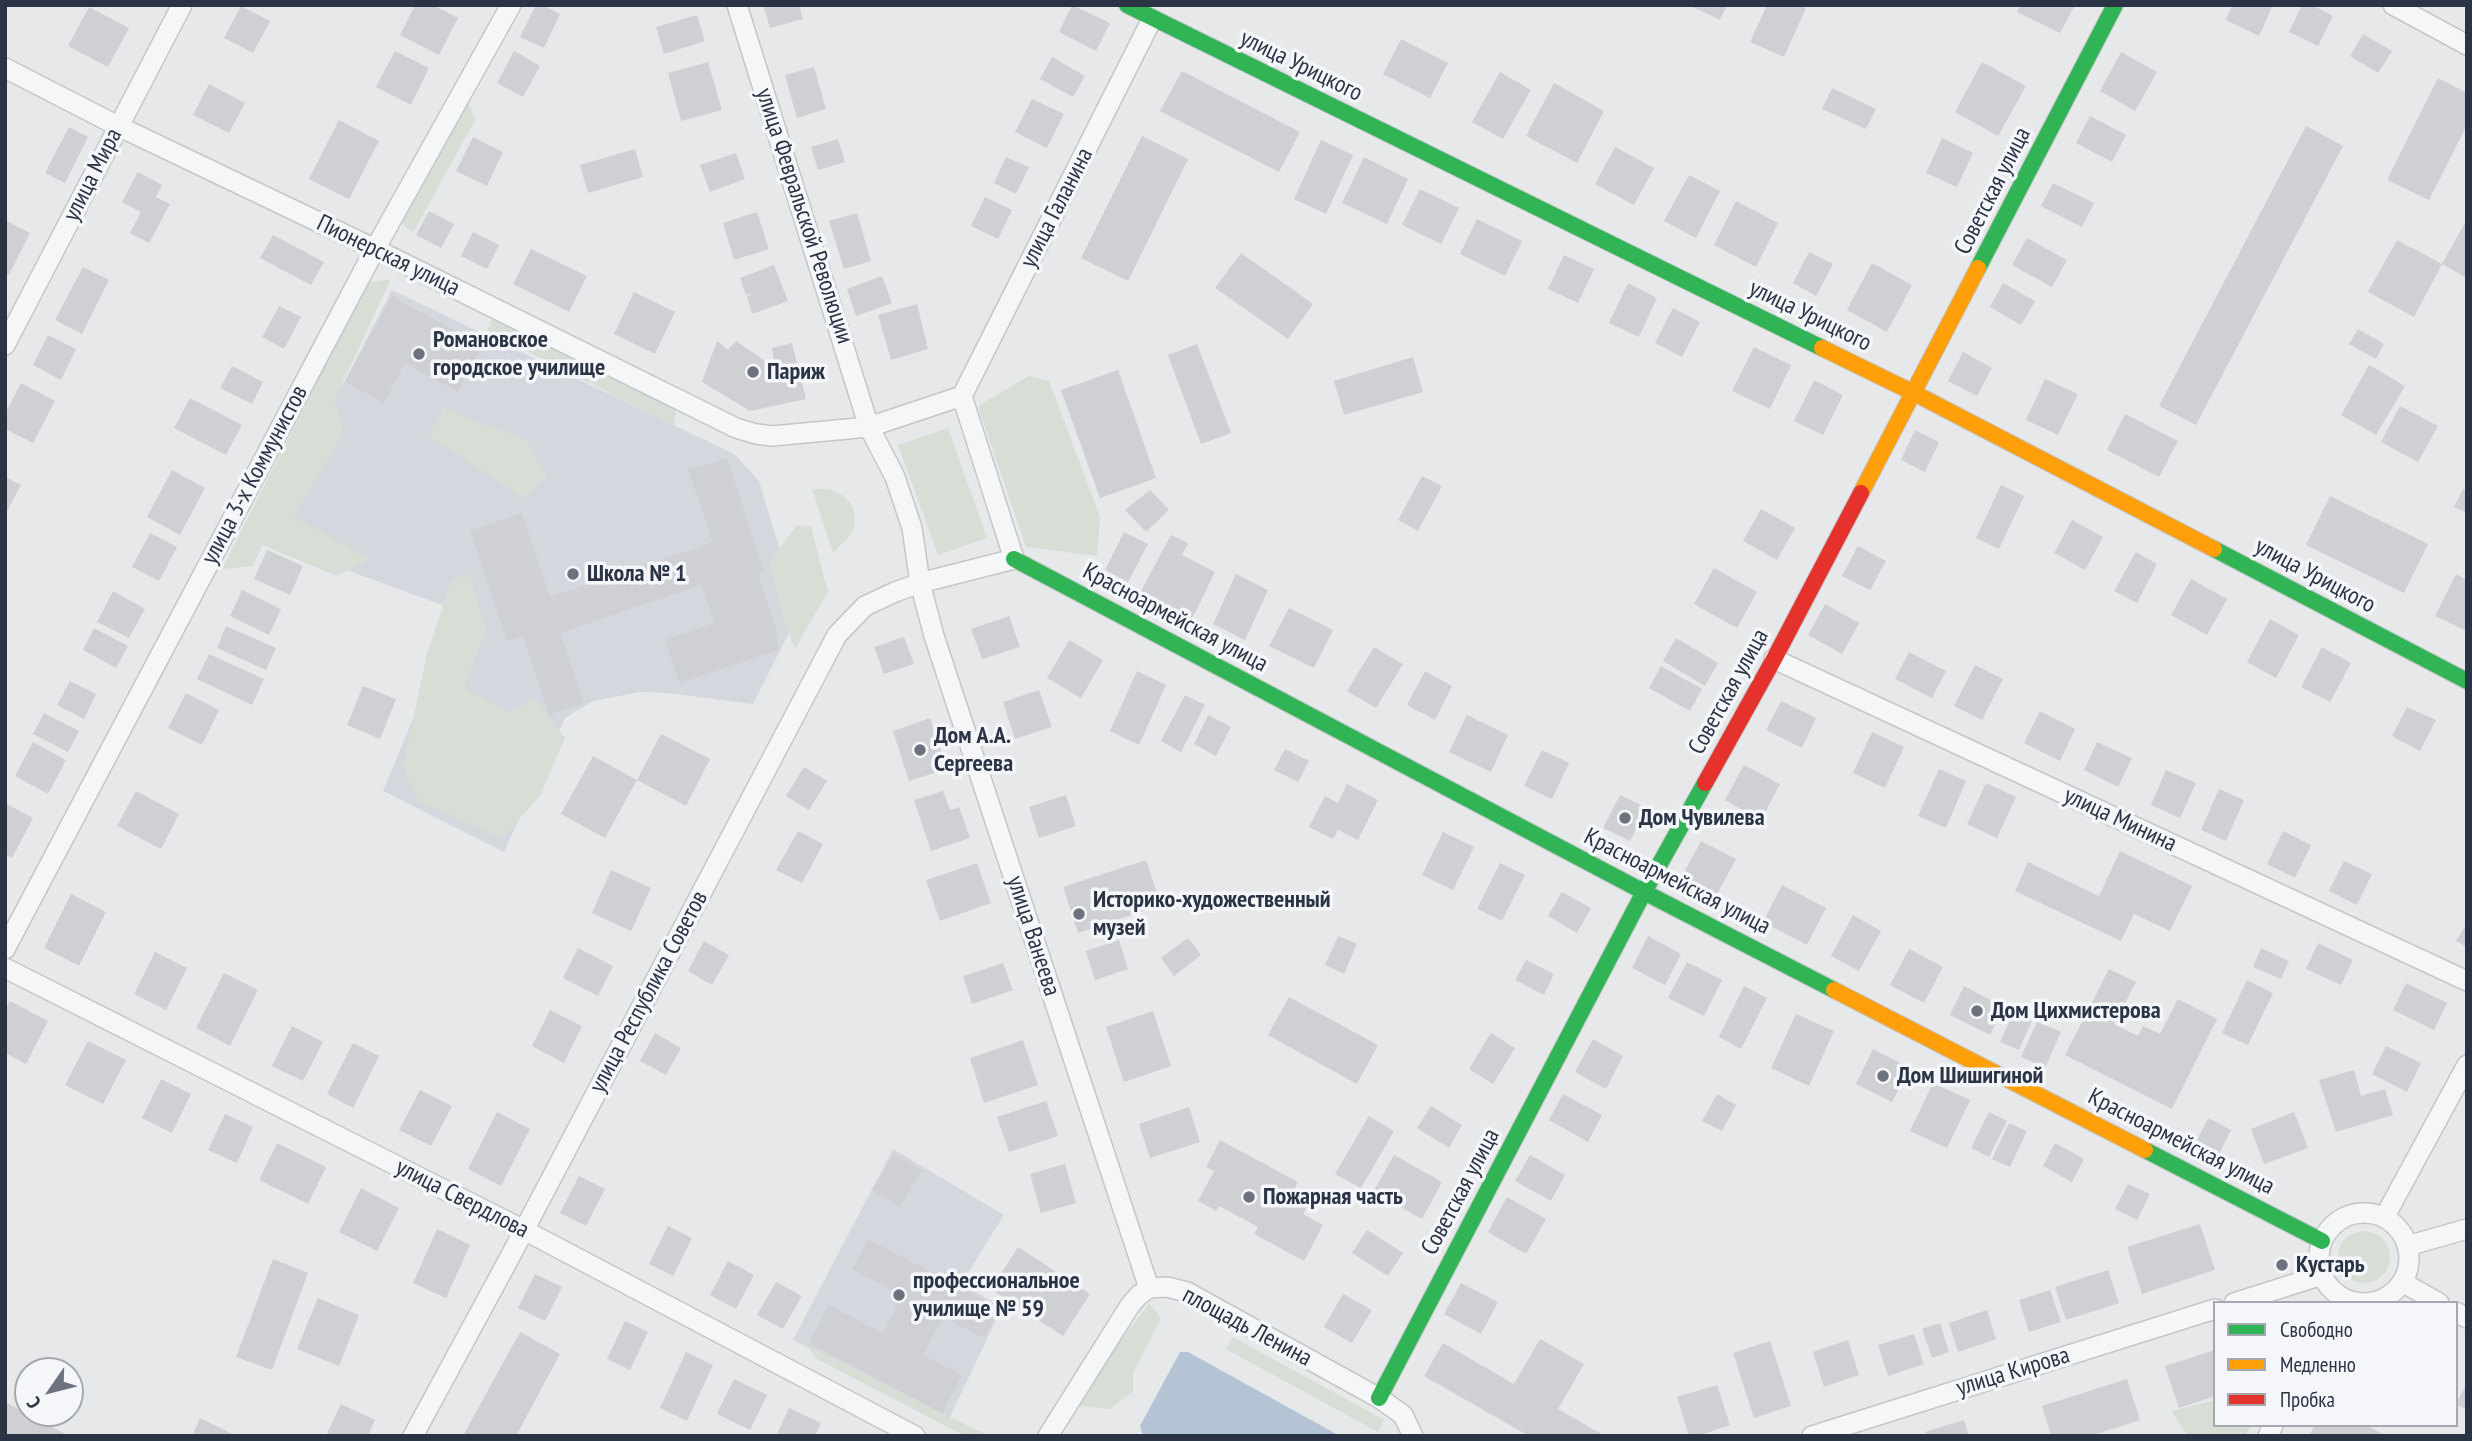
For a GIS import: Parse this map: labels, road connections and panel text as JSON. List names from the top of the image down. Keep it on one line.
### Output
{"streets":{"street":["улица Урицкого","улица Мира","Советская улица","улица Галанина","улица Февральской Революции","Пионерская улица","улица 3-х Коммунистов","Красноармейская улица","улица Минина","улица Ванеева","улица Республика Советов","улица Свердлова","площадь Ленина","улица Кирова"]},"crossings":[["улица Урицкого","Советская улица"],["улица Урицкого","улица Галанина"],["улица Мира","Пионерская улица"],["Советская улица","Красноармейская улица"],["Советская улица","улица Минина"],["Советская улица","площадь Ленина"],["улица Галанина","Пионерская улица"],["улица Февральской Революции","Пионерская улица"],["улица Февральской Революции","улица Ванеева"],["улица Февральской Революции","улица Республика Советов"],["Пионерская улица","улица 3-х Коммунистов"],["Красноармейская улица","улица Республика Советов"],["улица Ванеева","улица Республика Советов"],["улица Ванеева","площадь Ленина"],["улица Республика Советов","улица Свердлова"]],"places":["Романовское городское училище","Париж","Школа № 1","Дом А.А. Сергеева","Дом Чувилева","Историко-художественный музей","Дом Цихмистерова","Дом Шишигиной","Пожарная часть","Кустарь","профессиональное училище № 59"],"legend":["Свободно","Медленно","Пробка"],"north":"bottom left"}
